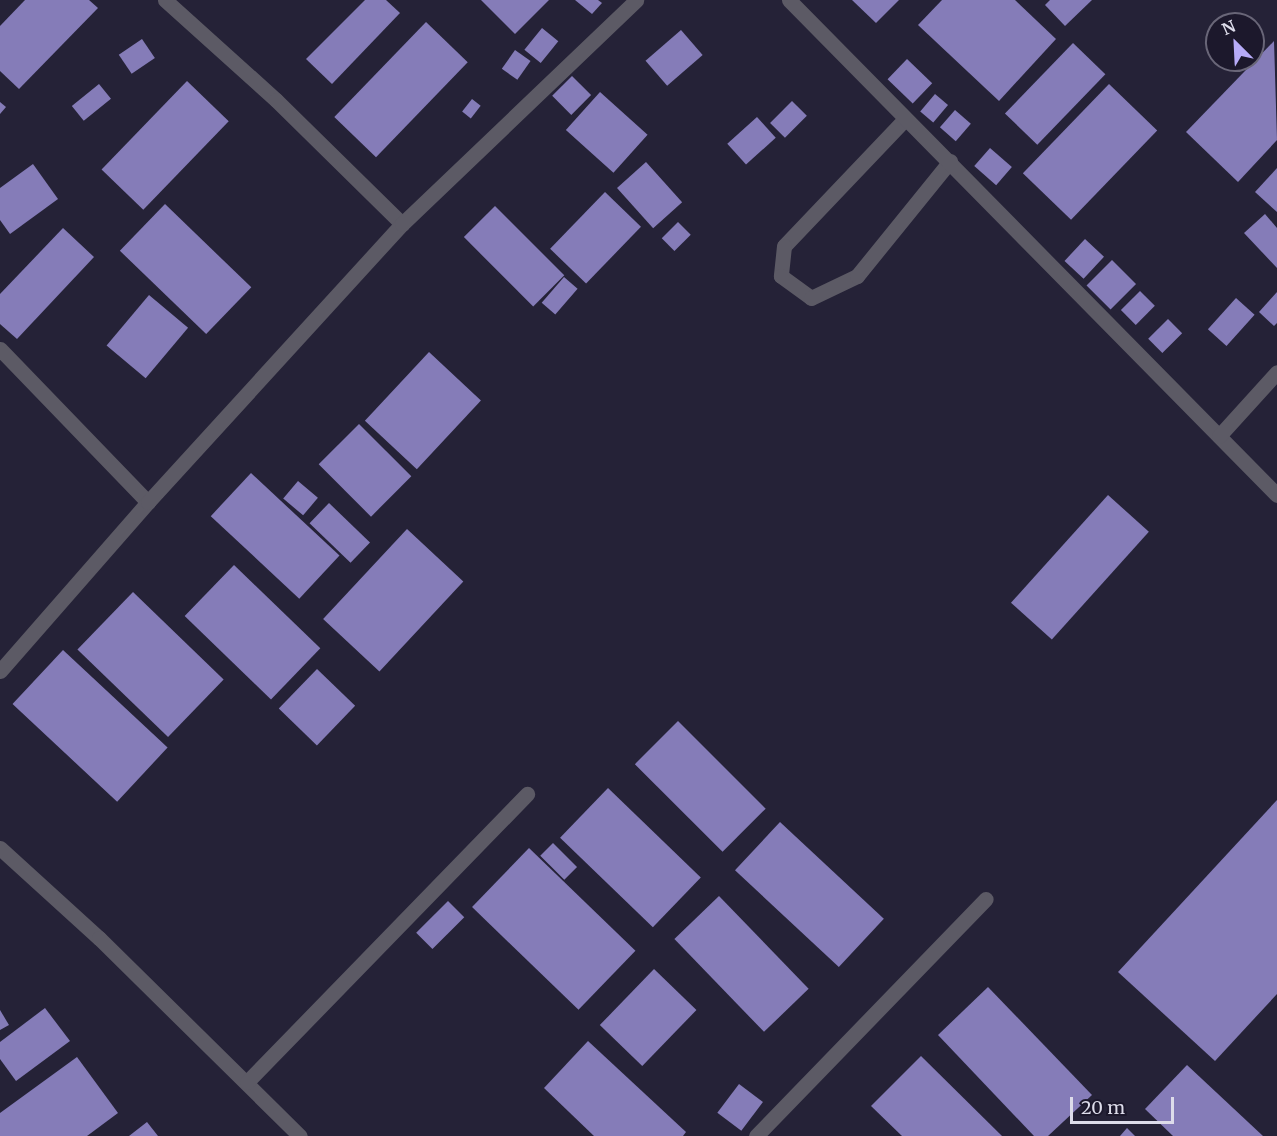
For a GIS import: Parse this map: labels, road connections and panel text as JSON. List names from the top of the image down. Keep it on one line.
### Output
{"scale_bar":"20 m","north":"top left"}
